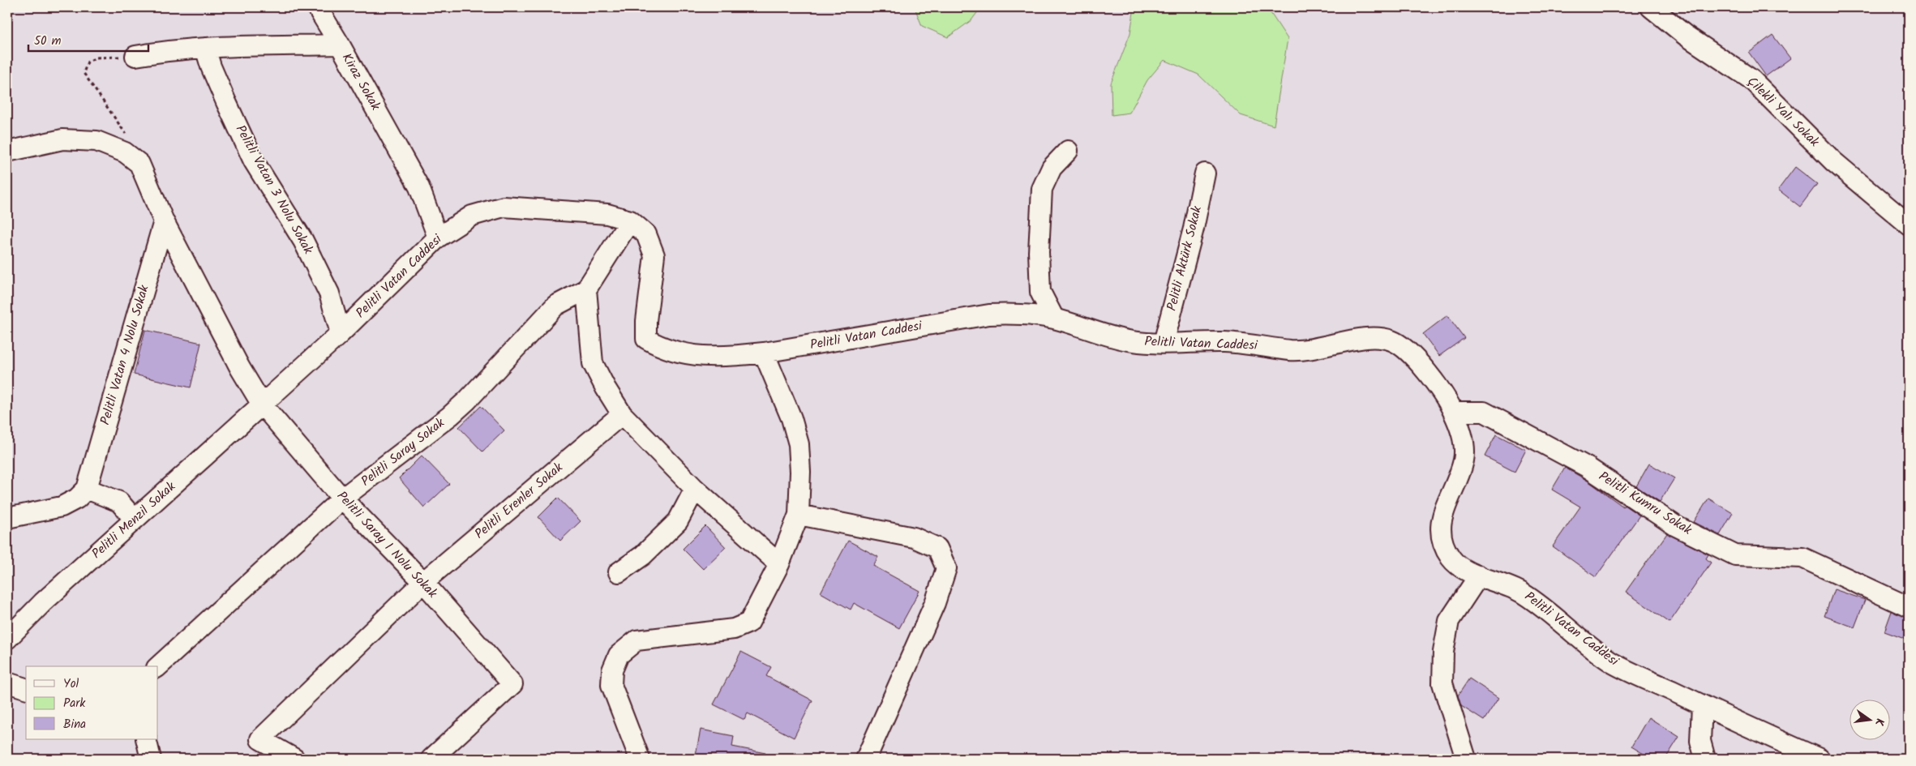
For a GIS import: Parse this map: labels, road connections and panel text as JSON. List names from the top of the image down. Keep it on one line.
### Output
{"streets":{"street":["Kiraz Sokak","Çilekli Yalı Sokak","Pelitli Vatan 3 Nolu Sokak","Pelitli Aktürk Sokak","Pelitli Vatan Caddesi","Pelitli Vatan 4 Nolu Sokak","Pelitli Saray Sokak","Pelitli Erenler Sokak","Pelitli Kumru Sokak","Pelitli Menzil Sokak","Pelitli Saray 1 Nolu Sokak"]},"crossings":[["Kiraz Sokak","Pelitli Vatan 3 Nolu Sokak"],["Kiraz Sokak","Pelitli Vatan Caddesi"],["Pelitli Vatan 3 Nolu Sokak","Pelitli Vatan Caddesi"],["Pelitli Aktürk Sokak","Pelitli Vatan Caddesi"],["Pelitli Vatan Caddesi","Pelitli Saray Sokak"],["Pelitli Vatan Caddesi","Pelitli Kumru Sokak"],["Pelitli Vatan Caddesi","Pelitli Menzil Sokak"],["Pelitli Vatan Caddesi","Pelitli Saray 1 Nolu Sokak"],["Pelitli Saray Sokak","Pelitli Saray 1 Nolu Sokak"],["Pelitli Erenler Sokak","Pelitli Saray 1 Nolu Sokak"],["Pelitli Menzil Sokak","Pelitli Saray 1 Nolu Sokak"]],"legend":["Yol","Park","Bina"],"scale_bar":"50 m","north":"right"}
